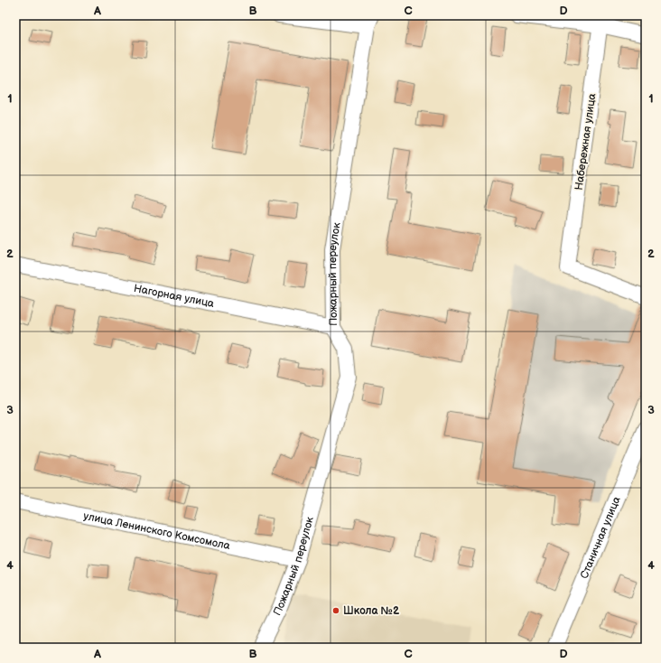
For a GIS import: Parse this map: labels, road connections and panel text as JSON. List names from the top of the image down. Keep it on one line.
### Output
{"streets":{"street":["Набережная улица","Пожарный переулок","Нагорная улица","улица Ленинского Комсомола","Станичная улица"]},"crossings":[["Пожарный переулок","Нагорная улица"],["Пожарный переулок","улица Ленинского Комсомола"]],"places":["Школа №2"],"grid":{"columns":["A","B","C","D"],"rows":["1","2","3","4"]}}
